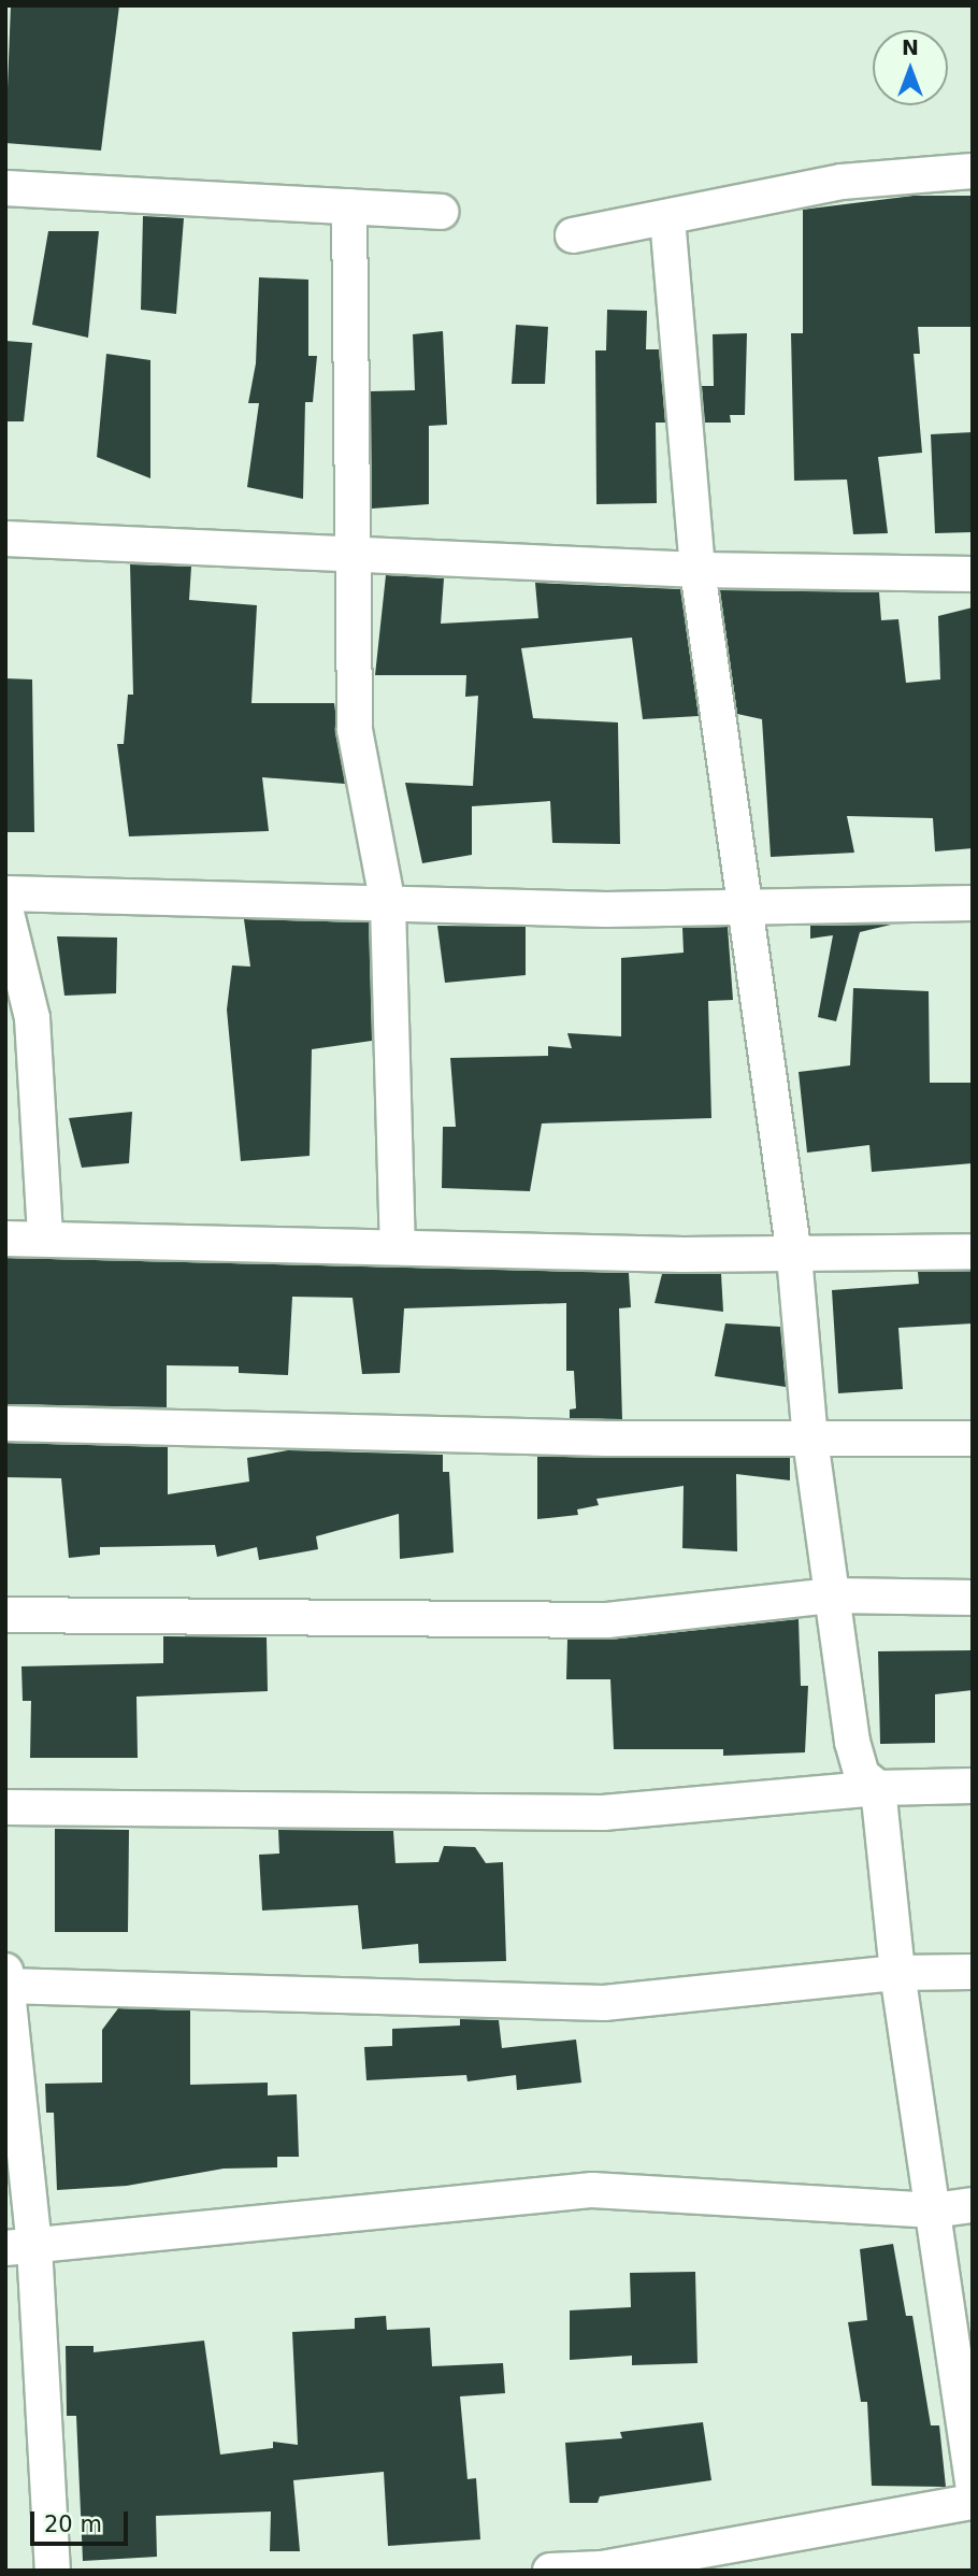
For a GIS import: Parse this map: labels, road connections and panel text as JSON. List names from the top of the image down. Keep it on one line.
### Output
{"scale_bar":"20 m","north":"top"}
